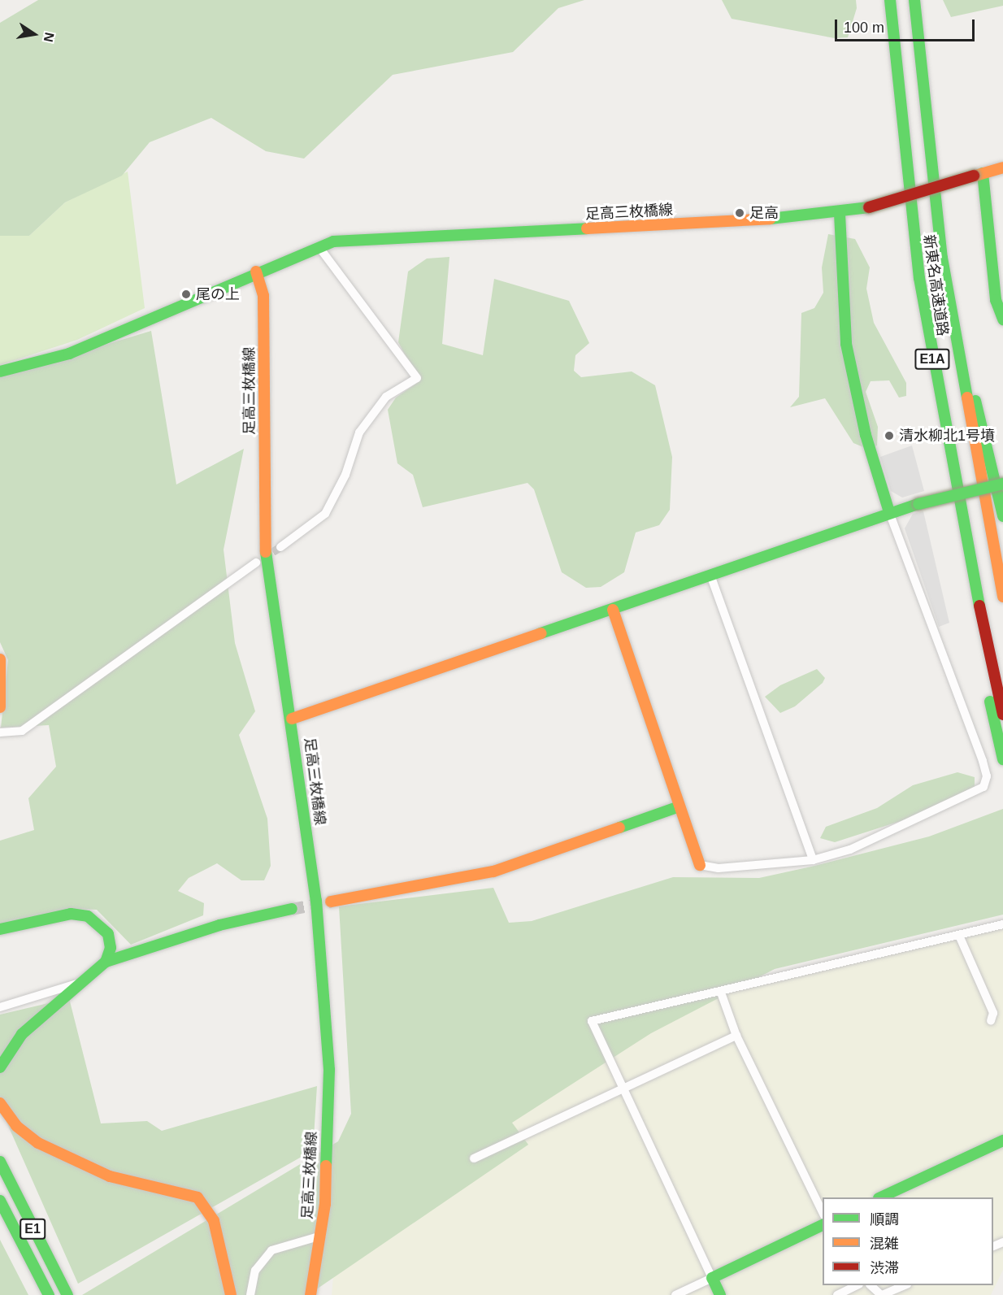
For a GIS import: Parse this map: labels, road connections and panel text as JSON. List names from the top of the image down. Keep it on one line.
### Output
{"streets":{"main road":["足高三枚橋線","新東名高速道路","E1A","E1"]},"places":["足高","尾の上","清水柳北1号墳"],"legend":["順調","混雑","渋滞"],"scale_bar":"100 m","north":"right"}
